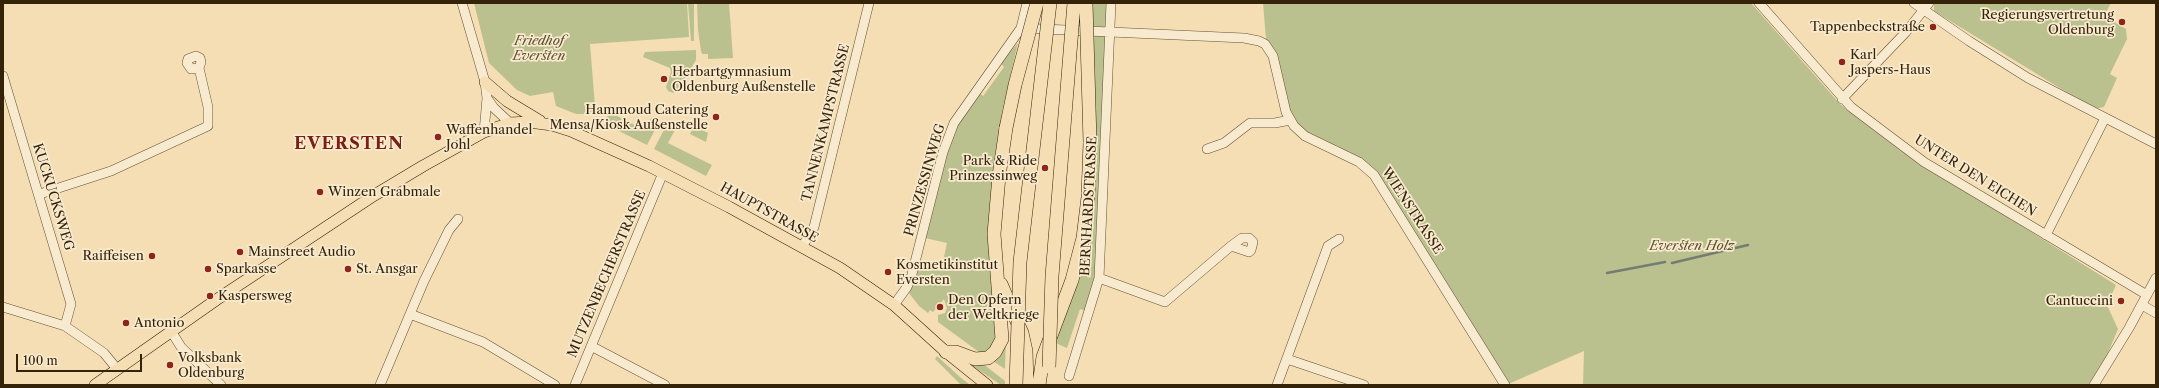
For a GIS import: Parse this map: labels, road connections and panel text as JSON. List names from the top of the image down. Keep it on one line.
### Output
{"streets":{"main road":["HAUPTSTRASSE"],"street":["TANNENKAMPSTRASSE","UNTER DEN EICHEN","PRINZESSINWEG","KUCKUCKSWEG","BERNHARDSTRASSE","WIENSTRASSE","MUTZENBECHERSTRASSE"]},"crossings":[["TANNENKAMPSTRASSE","HAUPTSTRASSE"],["PRINZESSINWEG","HAUPTSTRASSE"],["BERNHARDSTRASSE","WIENSTRASSE"],["HAUPTSTRASSE","MUTZENBECHERSTRASSE"]],"districts":["EVERSTEN"],"parks":["Friedhof Eversten","Eversten Holz"],"places":["Regierungsvertretung Oldenburg","Tappenbeckstraße","Karl Jaspers-Haus","Herbartgymnasium Oldenburg Außenstelle","Hammoud Catering Mensa/Kiosk Außenstelle","Waffenhandel Johl","Park & Ride Prinzessinweg","Winzen Grabmale","Mainstreet Audio","Raiffeisen","Sparkasse","St. Ansgar","Kosmetikinstitut Eversten","Kaspersweg","Cantuccini","Den Opfern der Weltkriege","Antonio","Volksbank Oldenburg"],"scale_bar":"100 m"}
